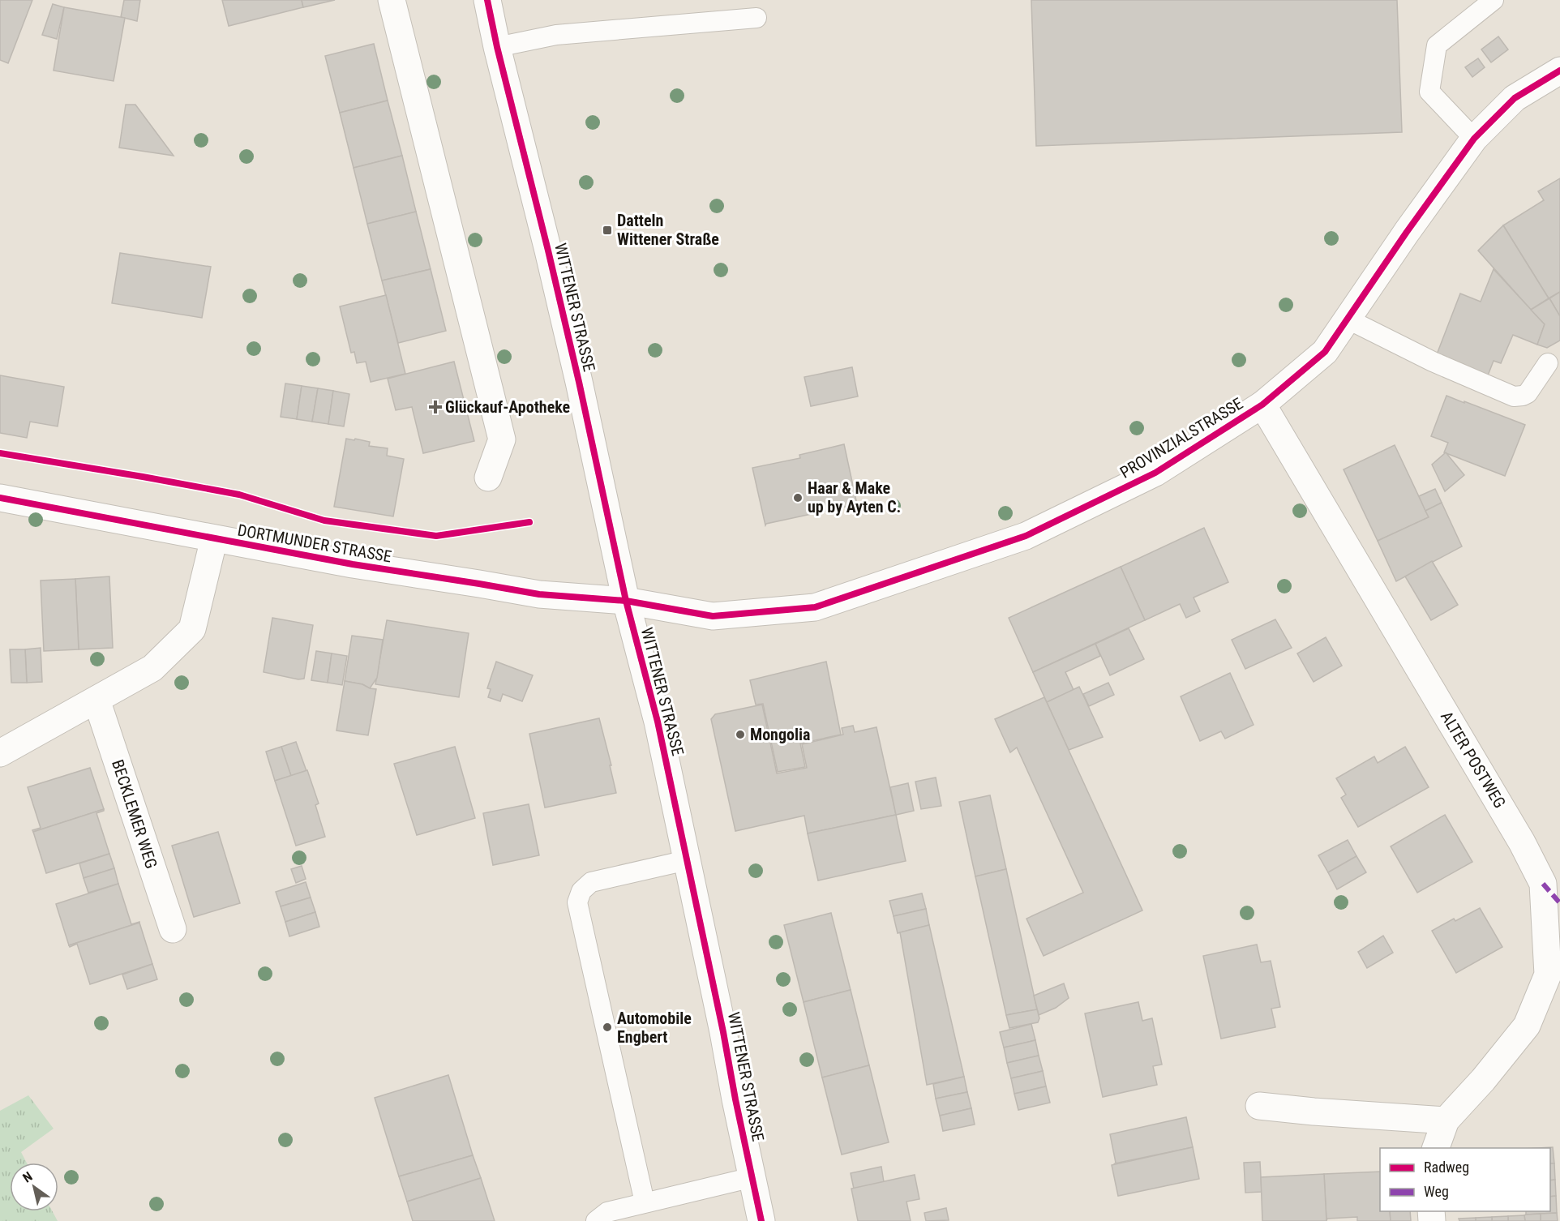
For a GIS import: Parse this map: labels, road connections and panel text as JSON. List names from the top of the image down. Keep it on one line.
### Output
{"streets":{"main road":["WITTENER STRASSE","PROVINZIALSTRASSE","DORTMUNDER STRASSE","ALTER POSTWEG","BECKLEMER WEG"]},"crossings":[["WITTENER STRASSE","PROVINZIALSTRASSE"],["WITTENER STRASSE","DORTMUNDER STRASSE"],["PROVINZIALSTRASSE","DORTMUNDER STRASSE"],["PROVINZIALSTRASSE","ALTER POSTWEG"]],"places":{"transit":["Datteln Wittener Straße"],"health":["Glückauf-Apotheke"],"other":["Haar & Make up by Ayten C.","Mongolia","Automobile Engbert"]},"legend":["Radweg","Weg"],"north":"top left"}
